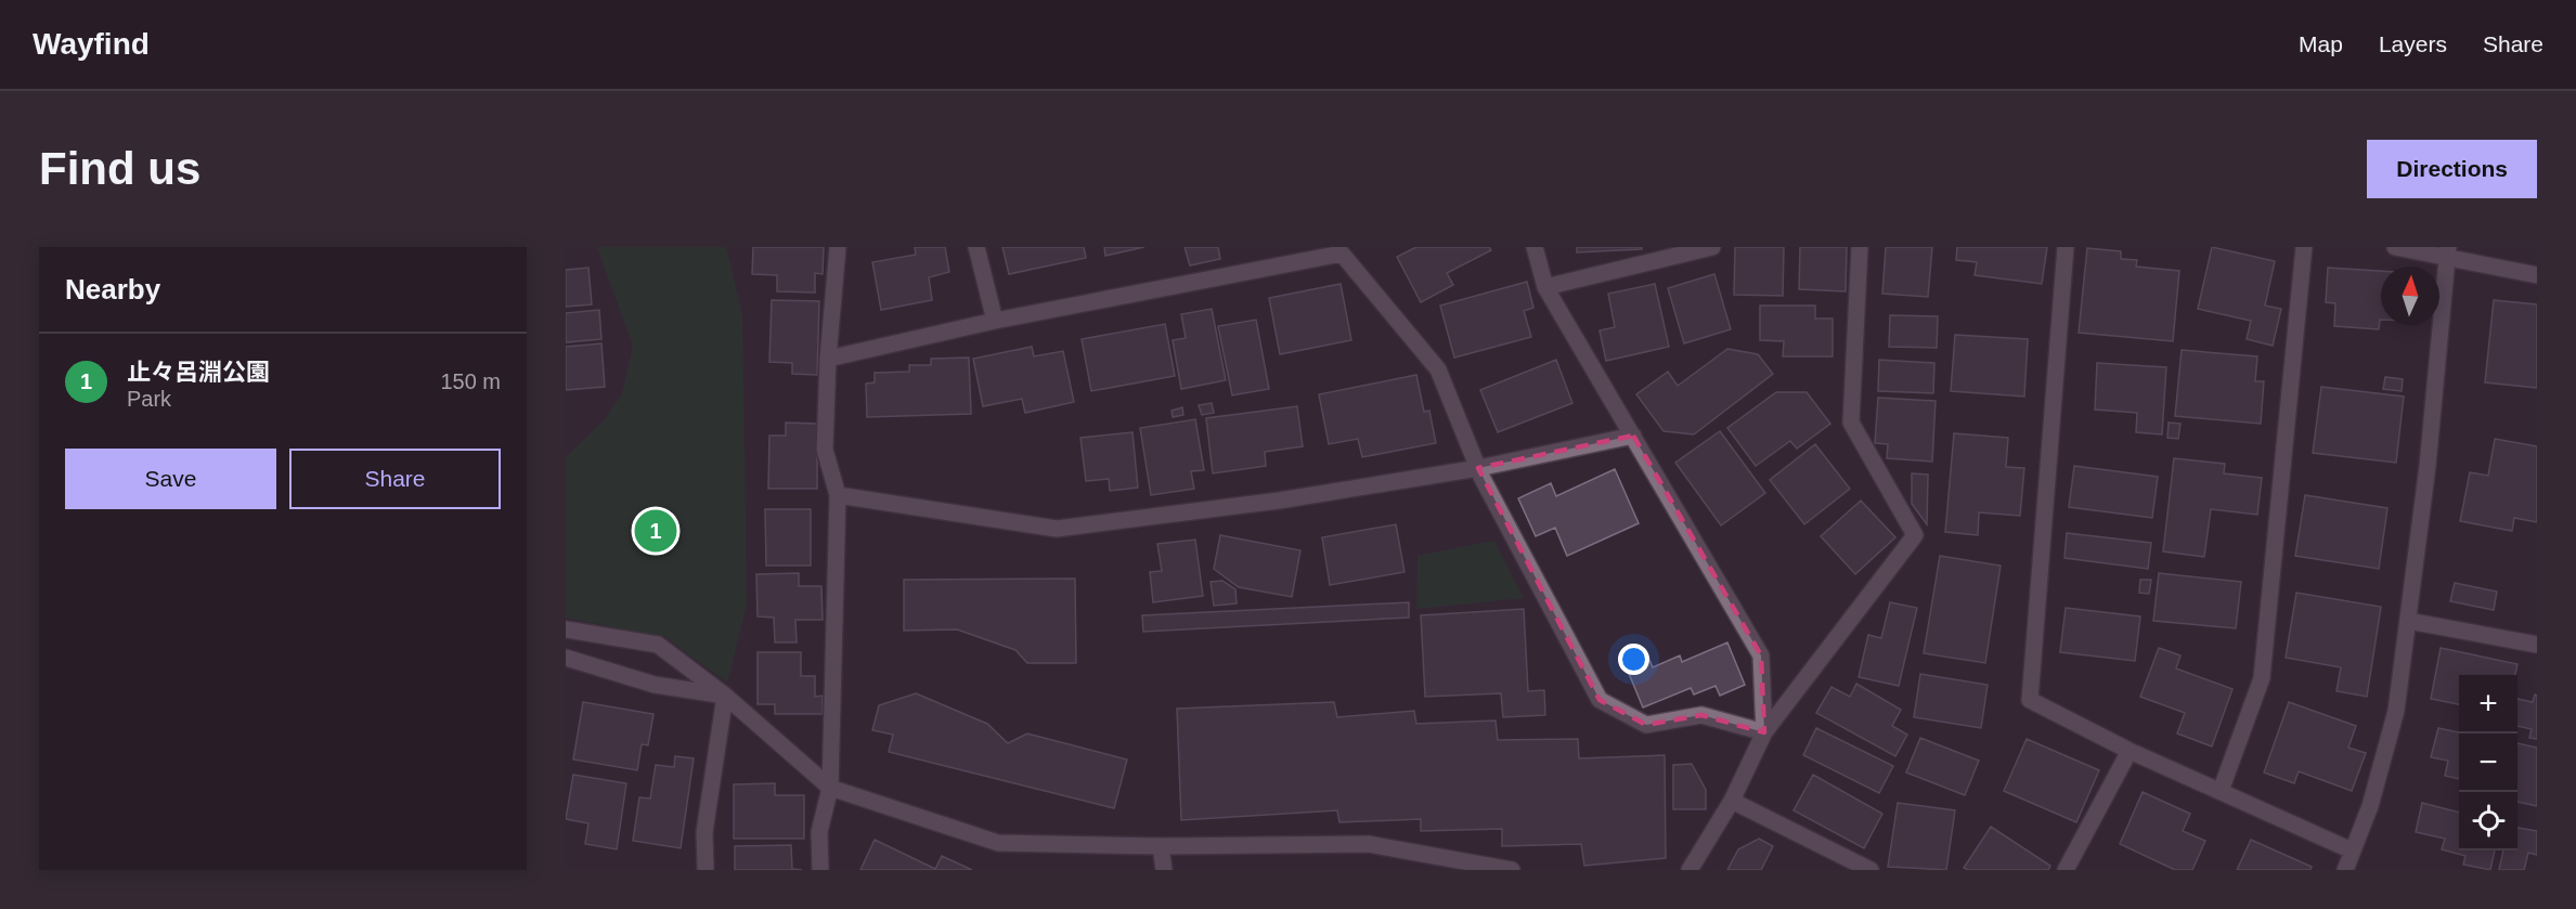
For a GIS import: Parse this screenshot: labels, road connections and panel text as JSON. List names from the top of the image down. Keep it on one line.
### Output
{"north":"top","page":{"header":"Wayfind","nav":["Map","Layers","Share"],"buttons":["Directions",["Save","Share"]],"title":"Find us","heading":"Nearby","list":[{"mark":"1","name":"止々呂淵公園","note":"Park","value":"150 m"}],"pins":"1","map_buttons":["+","−"]}}
